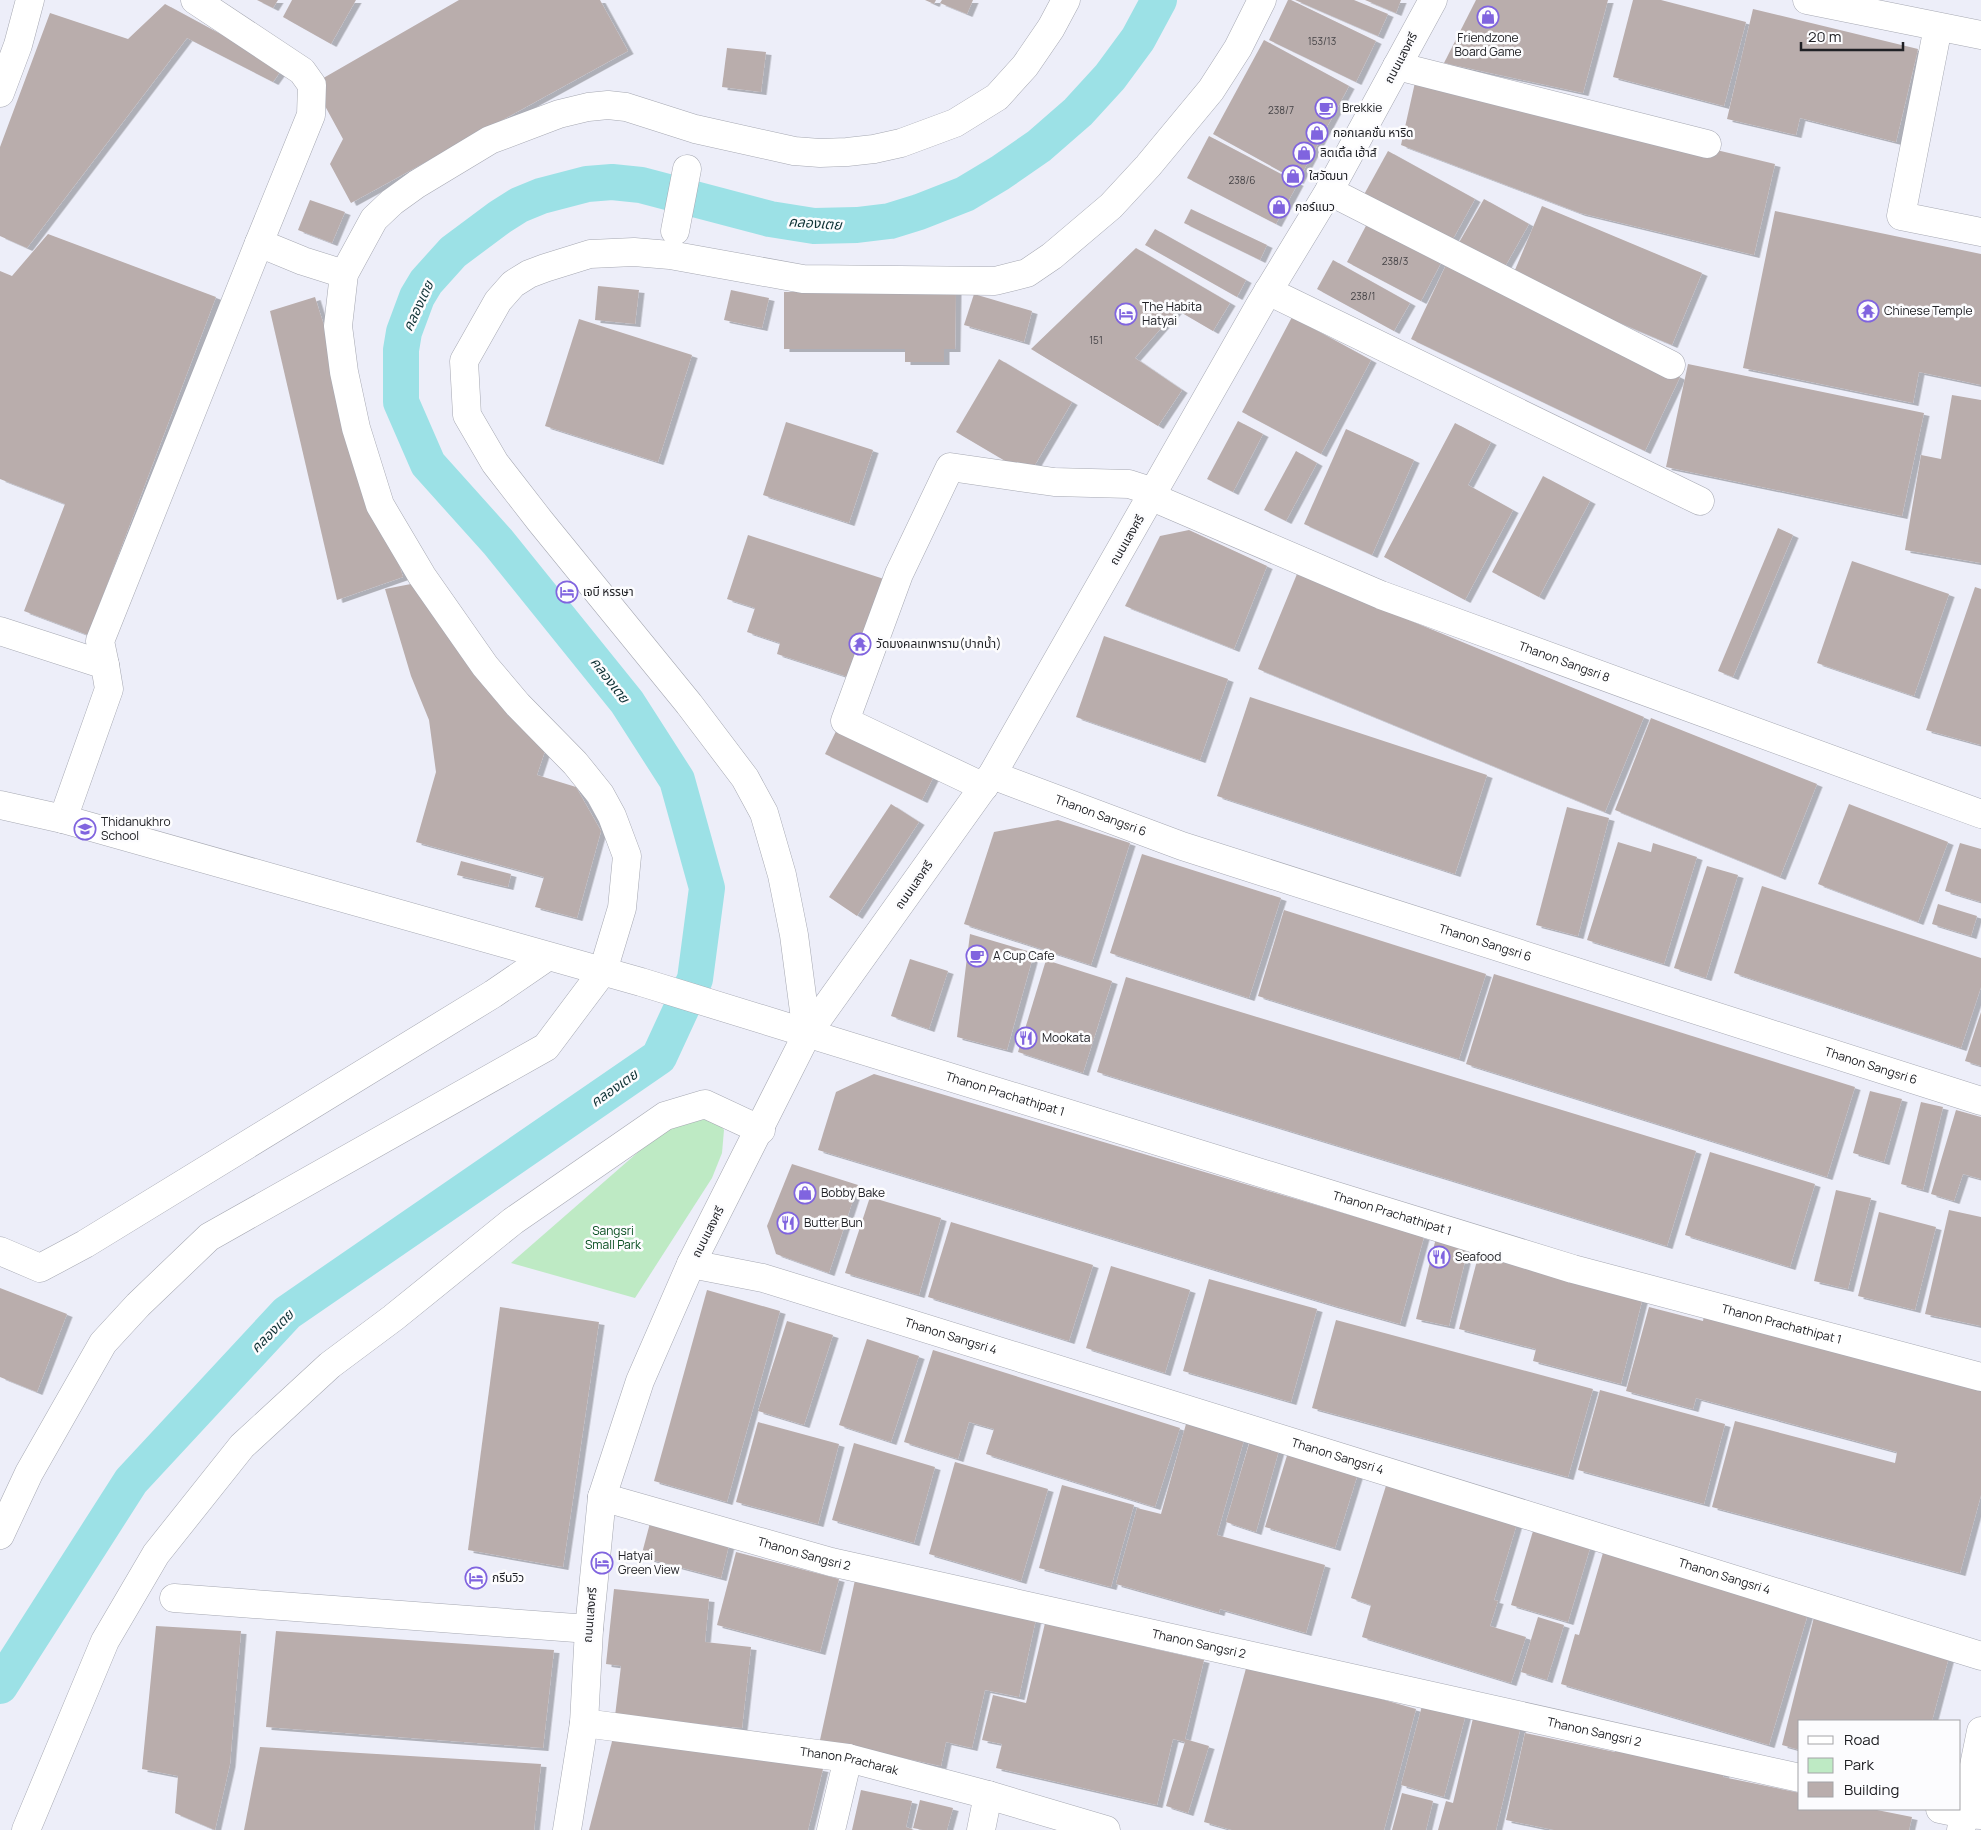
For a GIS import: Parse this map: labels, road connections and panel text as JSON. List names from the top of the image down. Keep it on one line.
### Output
{"streets":{"street":["ถนนเเสงศรี","Thanon Sangsri 8","Thanon Sangsri 6","Thanon Prachathipat 1","Thanon Sangsri 4","Thanon Sangsri 2","Thanon Pracharak"]},"crossings":[["ถนนเเสงศรี","Thanon Sangsri 8"],["ถนนเเสงศรี","Thanon Sangsri 6"],["ถนนเเสงศรี","Thanon Prachathipat 1"],["ถนนเเสงศรี","Thanon Sangsri 4"],["ถนนเเสงศรี","Thanon Sangsri 2"],["ถนนเเสงศรี","Thanon Pracharak"],["Thanon Sangsri 8","Thanon Sangsri 6"]],"water":["คลองเตย"],"parks":["Sangsri Small Park"],"places":{"shop":["Friendzone Board Game","กอกเลคชั่น หาริด","ลิตเติ้ล เฮ้าส์","ใสวัฒนา","กอร์แนว","Bobby Bake"],"cafe":["Brekkie","A Cup Cafe"],"temple":["Chinese Temple","วัดมงคลเทพาราม(ปากน้ำ)"],"hotel":["The Habita Hatyai","เจบี หรรษา","Hatyai Green View","กรีนวิว"],"school or university":["Thidanukhro School"],"restaurant":["Mookata","Butter Bun","Seafood"]},"house_numbers":["153/13","238/7","238/6","238/3","238/1","151"],"legend":["Road","Park","Building"],"scale_bar":"20 m"}
